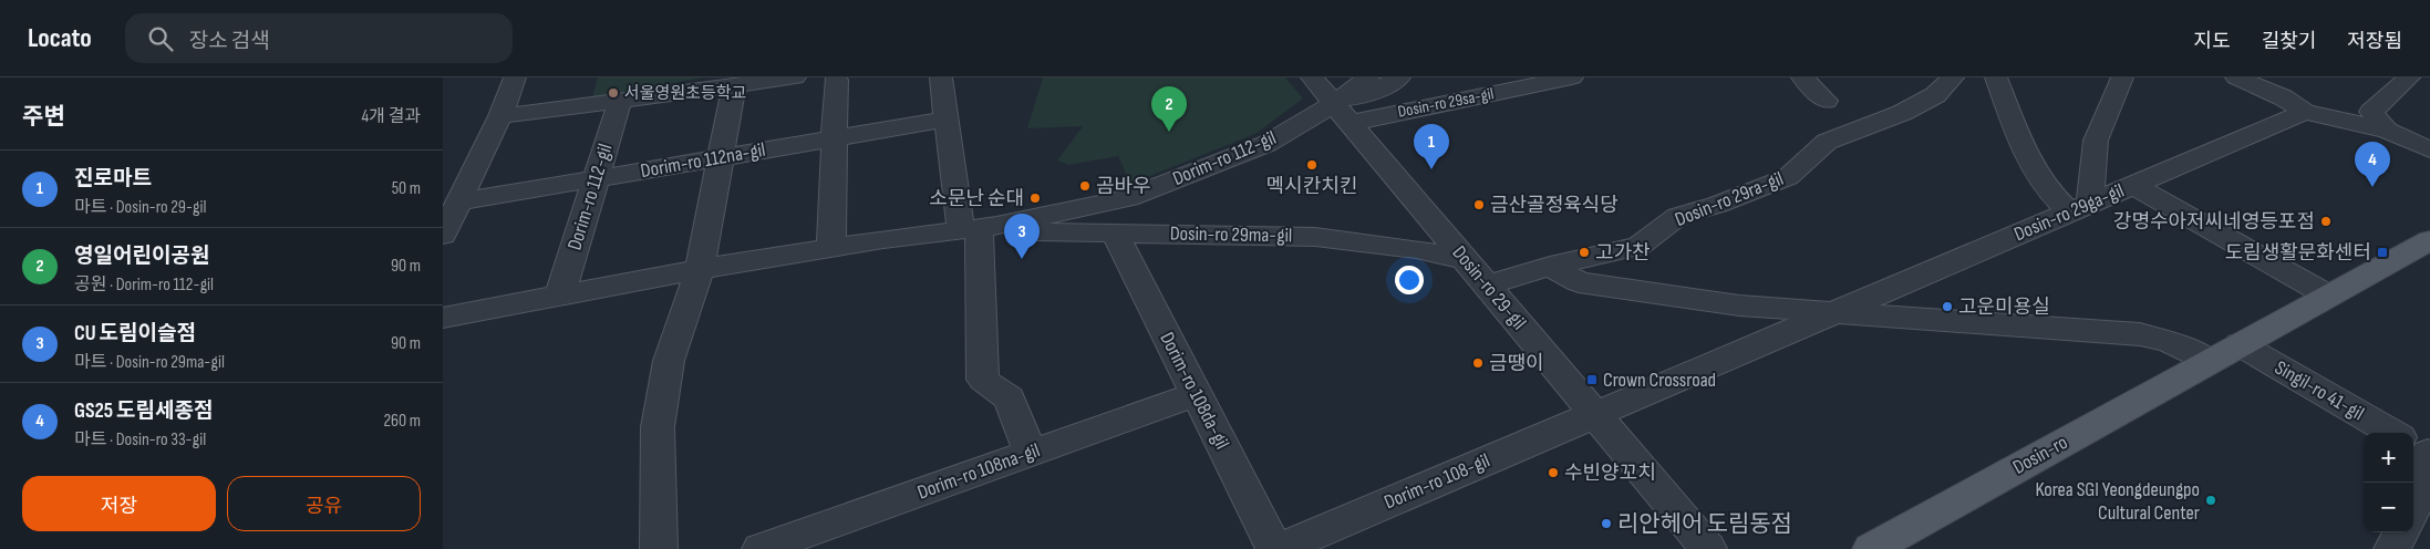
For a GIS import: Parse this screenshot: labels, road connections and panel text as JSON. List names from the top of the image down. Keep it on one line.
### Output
{"streets":{"main road":["Dosin-ro"],"street":["Dosin-ro 29sa-gil","Dorim-ro 112-gil","Dorim-ro 112na-gil","Dosin-ro 29ra-gil","Dosin-ro 29ga-gil","Dosin-ro 29ma-gil","Dosin-ro 29-gil","Dorim-ro 108da-gil","Singil-ro 41-gil","Dorim-ro 108na-gil","Dorim-ro 108-gil"]},"crossings":[["Dosin-ro 29sa-gil","Dorim-ro 112-gil"],["Dosin-ro 29sa-gil","Dosin-ro 29-gil"],["Dorim-ro 112-gil","Dorim-ro 112na-gil"],["Dorim-ro 112-gil","Dosin-ro 29ma-gil"],["Dorim-ro 112-gil","Dosin-ro 29-gil"],["Dosin-ro 29ra-gil","Dosin-ro 29ga-gil"],["Dosin-ro 29ra-gil","Dosin-ro 29-gil"],["Dosin-ro 29ga-gil","Dosin-ro 29-gil"],["Dosin-ro 29ga-gil","Dorim-ro 108-gil"],["Dosin-ro 29ma-gil","Dosin-ro 29-gil"],["Dosin-ro 29ma-gil","Dorim-ro 108da-gil"],["Dosin-ro 29-gil","Dorim-ro 108-gil"],["Dorim-ro 108da-gil","Dorim-ro 108na-gil"],["Singil-ro 41-gil","Dosin-ro"]],"places":{"other":["서울영원초등학교","멕시칸치킨","곰바우","소문난 순대","금산골정육식당","강명수아저씨네영등포점","고가찬","고운미용실","금땡이","수빈양꼬치","Korea SGI Yeongdeungpo Cultural Center","리안헤어 도림동점"],"transit":["도림생활문화센터","Crown Crossroad"]},"page":{"header":"Locato","search":"장소 검색","nav":["지도","길찾기","저장됨"],"heading":["주변","4개 결과"],"pins":["2","1","4","3"],"list":[{"mark":"1","name":"진로마트","note":"마트 · Dosin-ro 29-gil","value":"50 m"},{"mark":"2","name":"영일어린이공원","note":"공원 · Dorim-ro 112-gil","value":"90 m"},{"mark":"3","name":"CU 도림이슬점","note":"마트 · Dosin-ro 29ma-gil","value":"90 m"},{"mark":"4","name":"GS25 도림세종점","note":"마트 · Dosin-ro 33-gil","value":"260 m"}],"map_buttons":["+","−"],"buttons":["저장","공유"]}}
